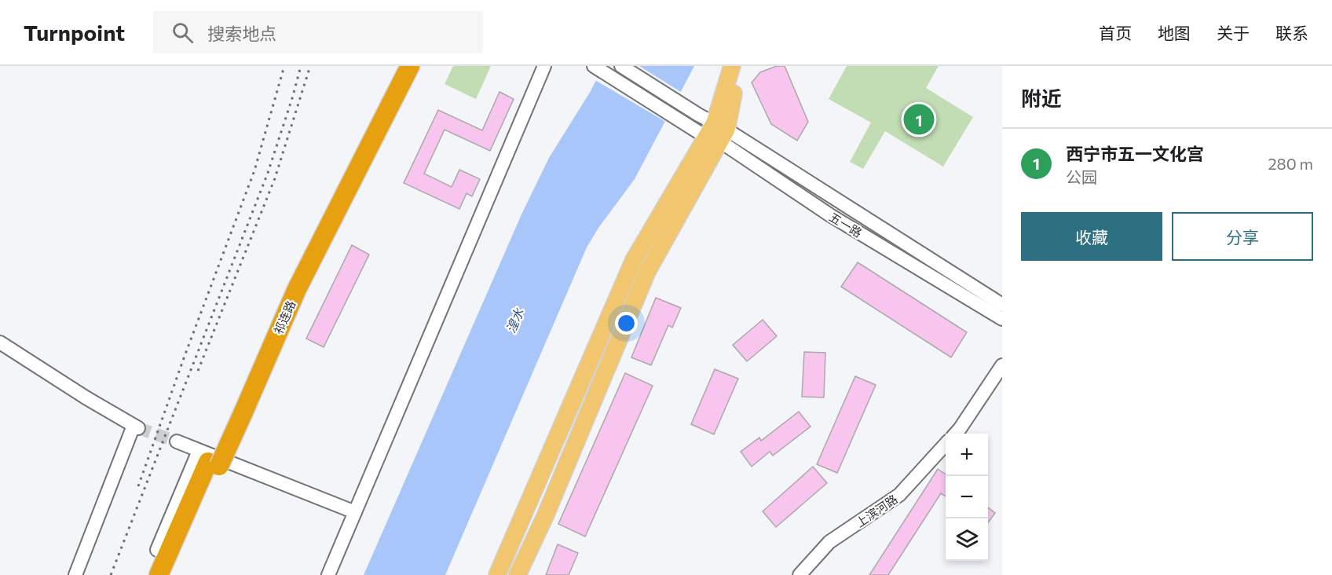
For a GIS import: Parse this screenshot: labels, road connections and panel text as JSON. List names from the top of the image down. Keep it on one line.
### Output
{"streets":{"highway":["祁连路"],"street":["五一路","上滨河路"]},"water":["湟水"],"page":{"header":"Turnpoint","search":"搜索地点","nav":["首页","地图","关于","联系"],"heading":"附近","pins":"1","list":[{"mark":"1","name":"西宁市五一文化宫","note":"公园","value":"280 m"}],"buttons":["收藏","分享"],"map_buttons":["+","−"]}}
